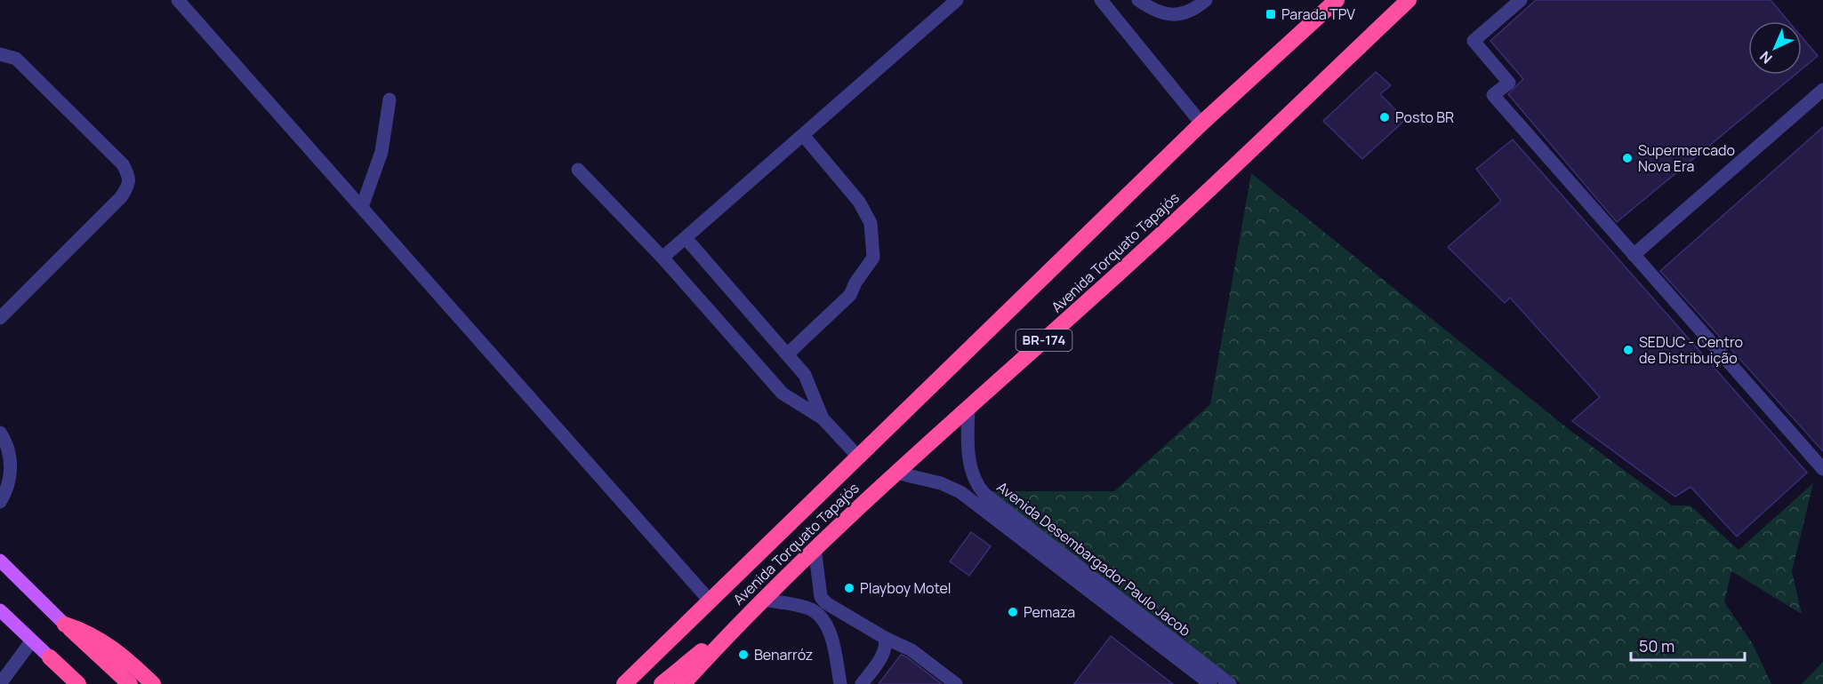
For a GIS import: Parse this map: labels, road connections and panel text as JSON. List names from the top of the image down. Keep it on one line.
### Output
{"streets":{"highway":["Avenida Torquato Tapajós","BR-174"],"street":["Avenida Desembargador Paulo Jacob"]},"crossings":[["Avenida Torquato Tapajós","Avenida Desembargador Paulo Jacob"]],"places":{"transit":["Parada TPV"],"other":["Posto BR","Supermercado Nova Era","SEDUC - Centro de Distribuição","Playboy Motel","Pemaza","Benarróz"]},"scale_bar":"50 m","north":"bottom left"}
